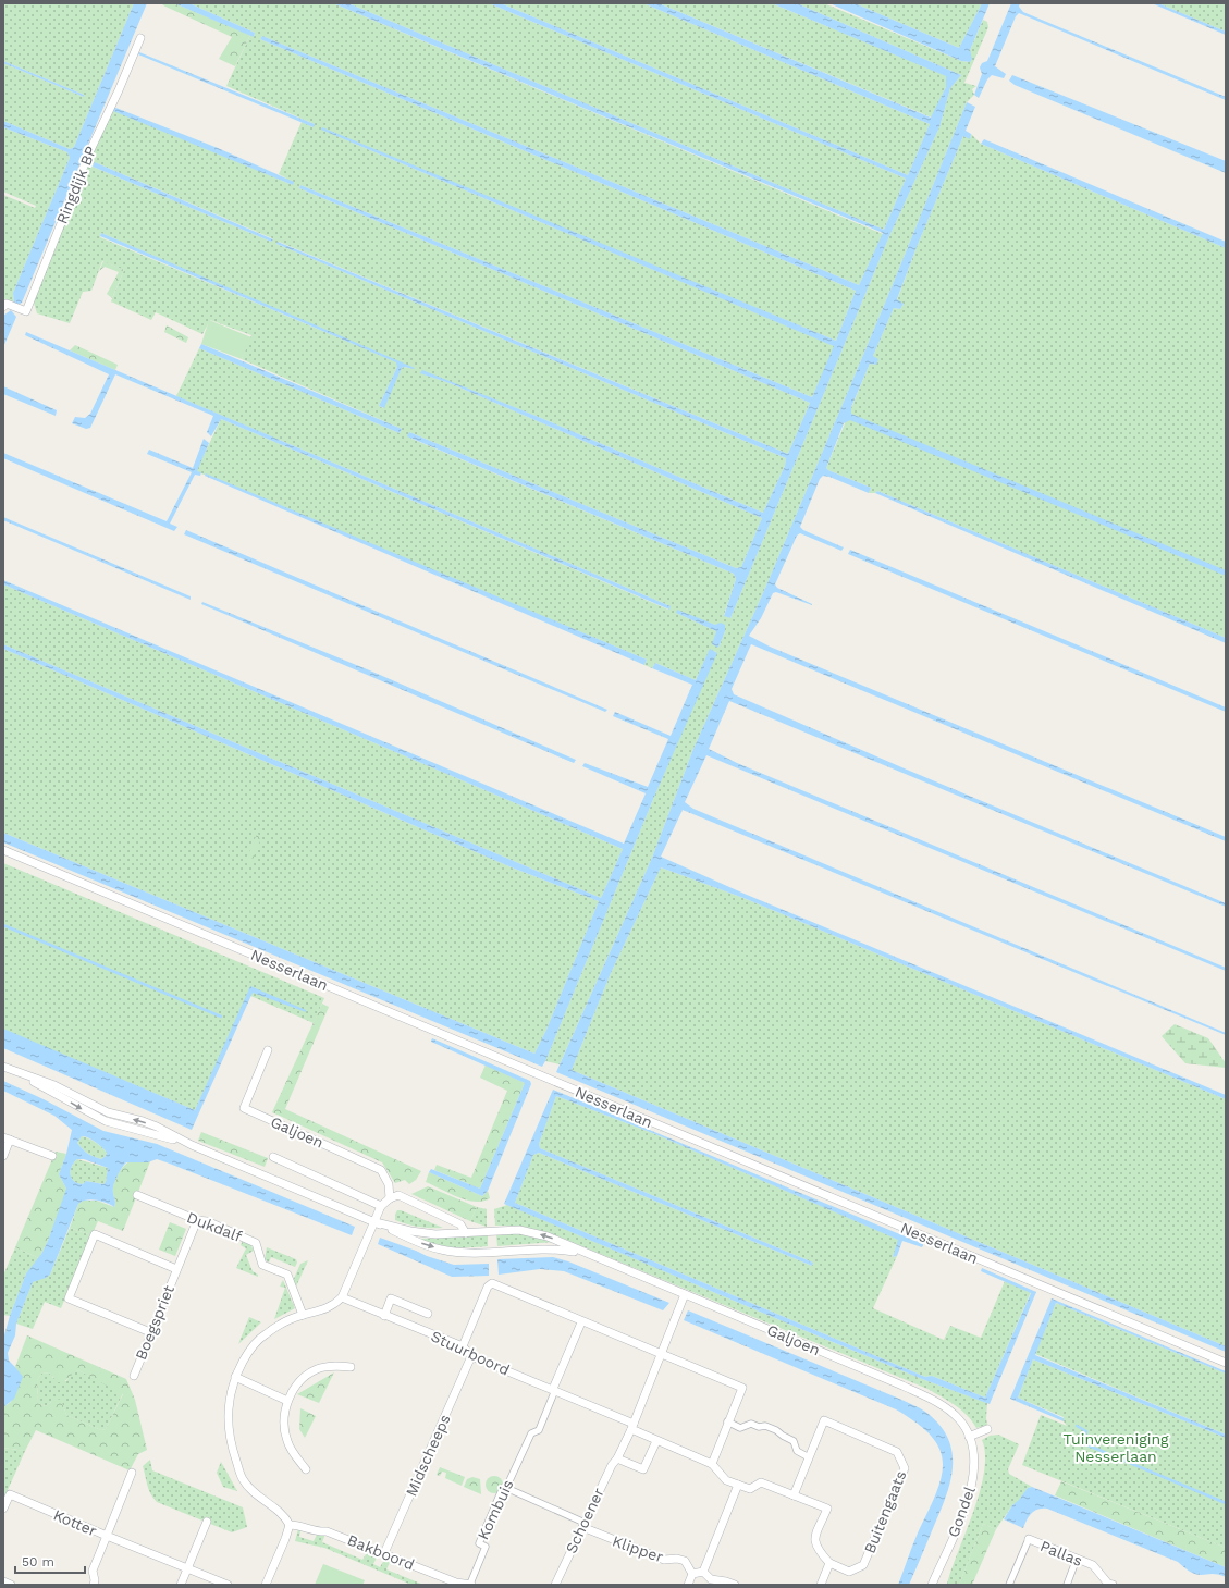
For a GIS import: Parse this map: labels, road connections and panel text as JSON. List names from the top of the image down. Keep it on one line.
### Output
{"streets":{"street":["Ringdijk BP","Nesserlaan","Galjoen","Dukdalf","Boegspriet","Stuurboord","Midscheeps","Kombuis","Buitengaats","Gondel","Schoener","Kotter","Klipper","Bakboord","Pallas"]},"crossings":[["Galjoen","Gondel"],["Galjoen","Schoener"],["Dukdalf","Boegspriet"],["Stuurboord","Midscheeps"],["Stuurboord","Kombuis"],["Stuurboord","Schoener"],["Midscheeps","Bakboord"],["Kombuis","Schoener"],["Kombuis","Klipper"],["Kombuis","Bakboord"],["Schoener","Klipper"]],"parks":["Tuinvereniging Nesserlaan"],"scale_bar":"50 m"}
